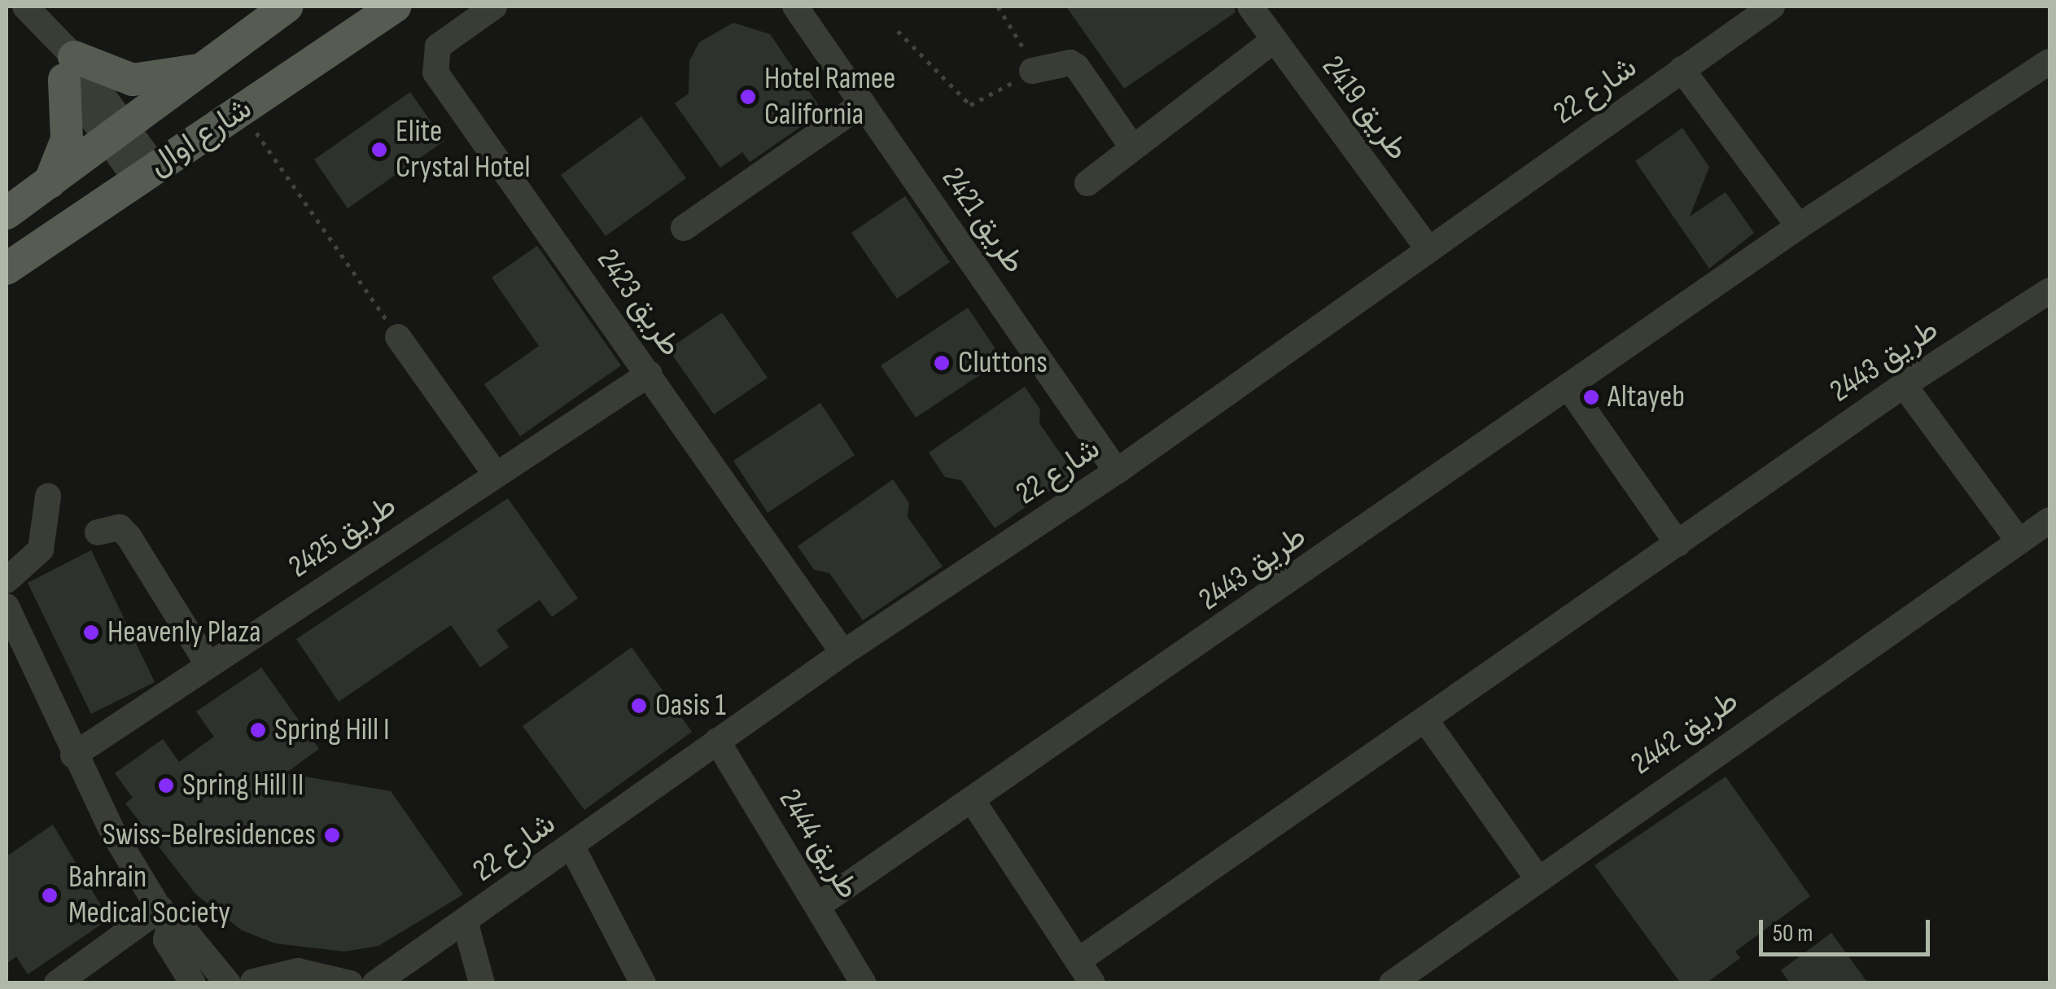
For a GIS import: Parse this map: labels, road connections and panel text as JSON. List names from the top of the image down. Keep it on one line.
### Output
{"streets":{"main road":["شارع اوال"],"street":["شارع 22","طريق 2419","طريق 2421","طريق 2423","طريق 2443","طريق 2425","طريق 2442","طريق 2444"]},"crossings":[["شارع 22","طريق 2419"],["شارع 22","طريق 2421"],["شارع 22","طريق 2423"],["شارع 22","طريق 2444"],["طريق 2423","طريق 2425"],["طريق 2443","طريق 2444"]],"places":["Hotel Ramee California","Elite Crystal Hotel","Cluttons","Altayeb","Heavenly Plaza","Oasis 1","Spring Hill I","Spring Hill II","Swiss-Belresidences","Bahrain Medical Society"],"scale_bar":"50 m"}
